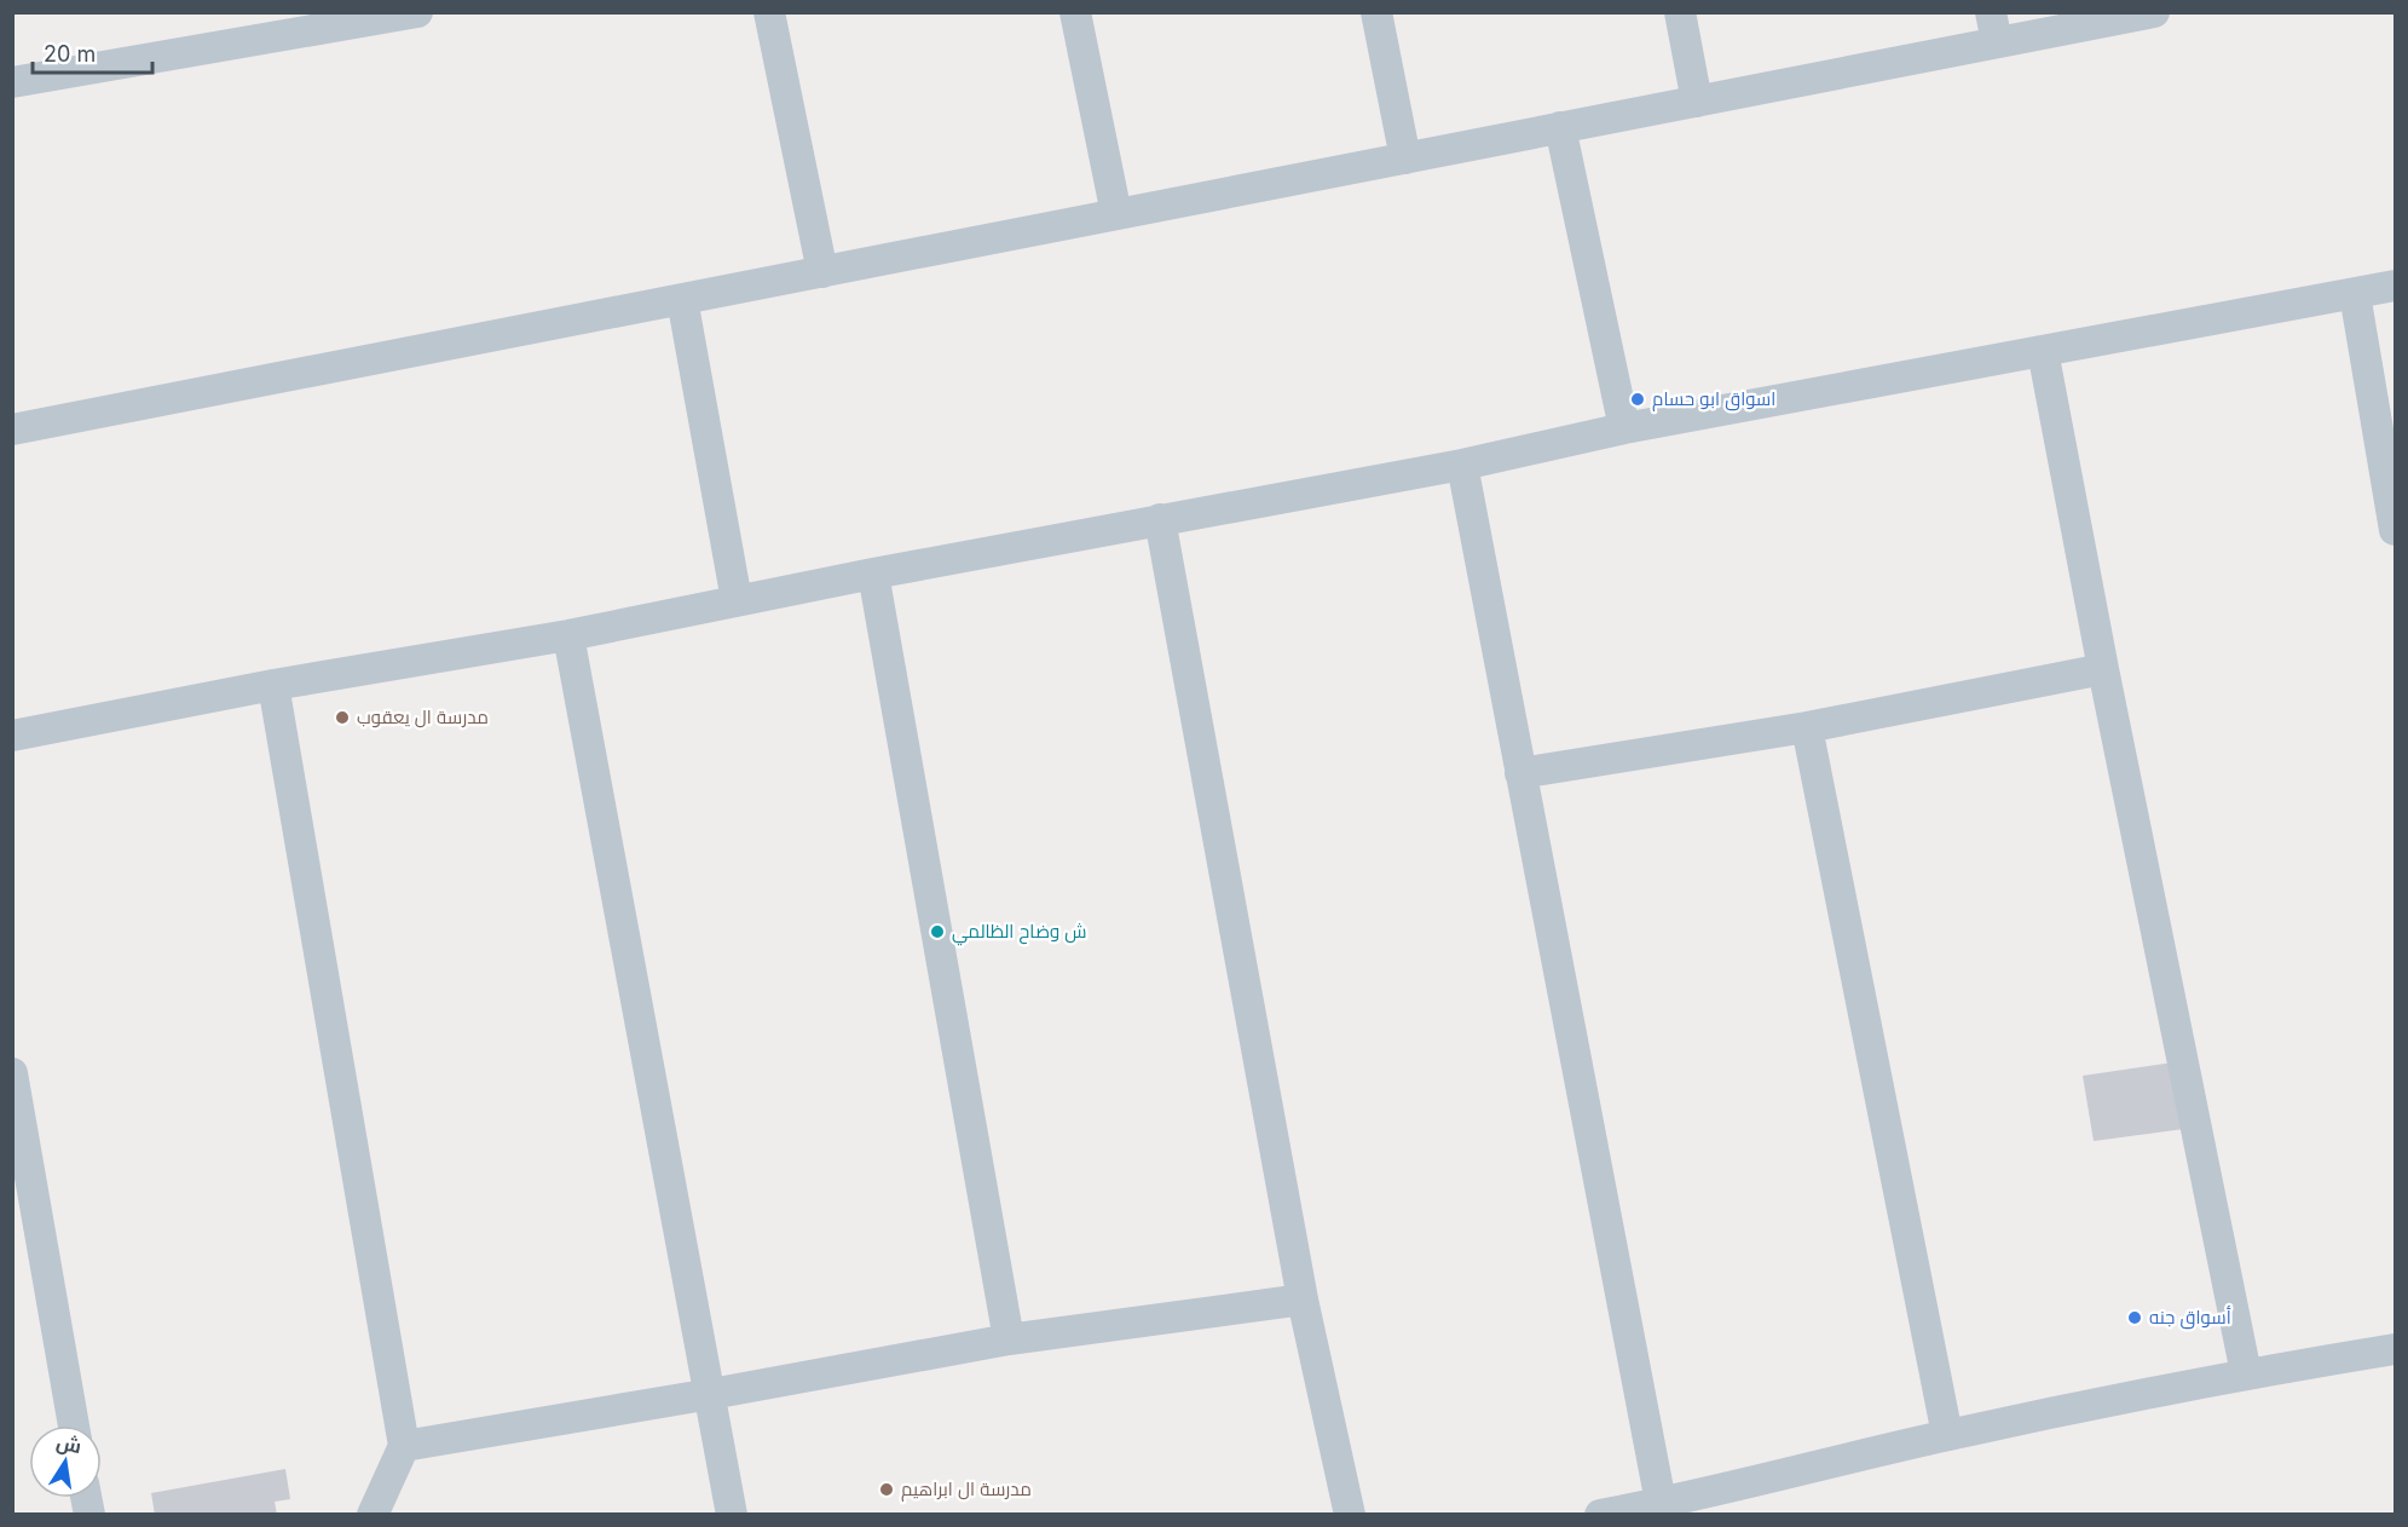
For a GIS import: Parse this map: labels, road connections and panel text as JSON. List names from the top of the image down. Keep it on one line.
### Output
{"places":["اسواق ابو حسام","مدرسة ال يعقوب","ش وضاح الظالمي","أسواق جنه","مدرسة ال ابراهيم"],"scale_bar":"20 m","north":"top"}
